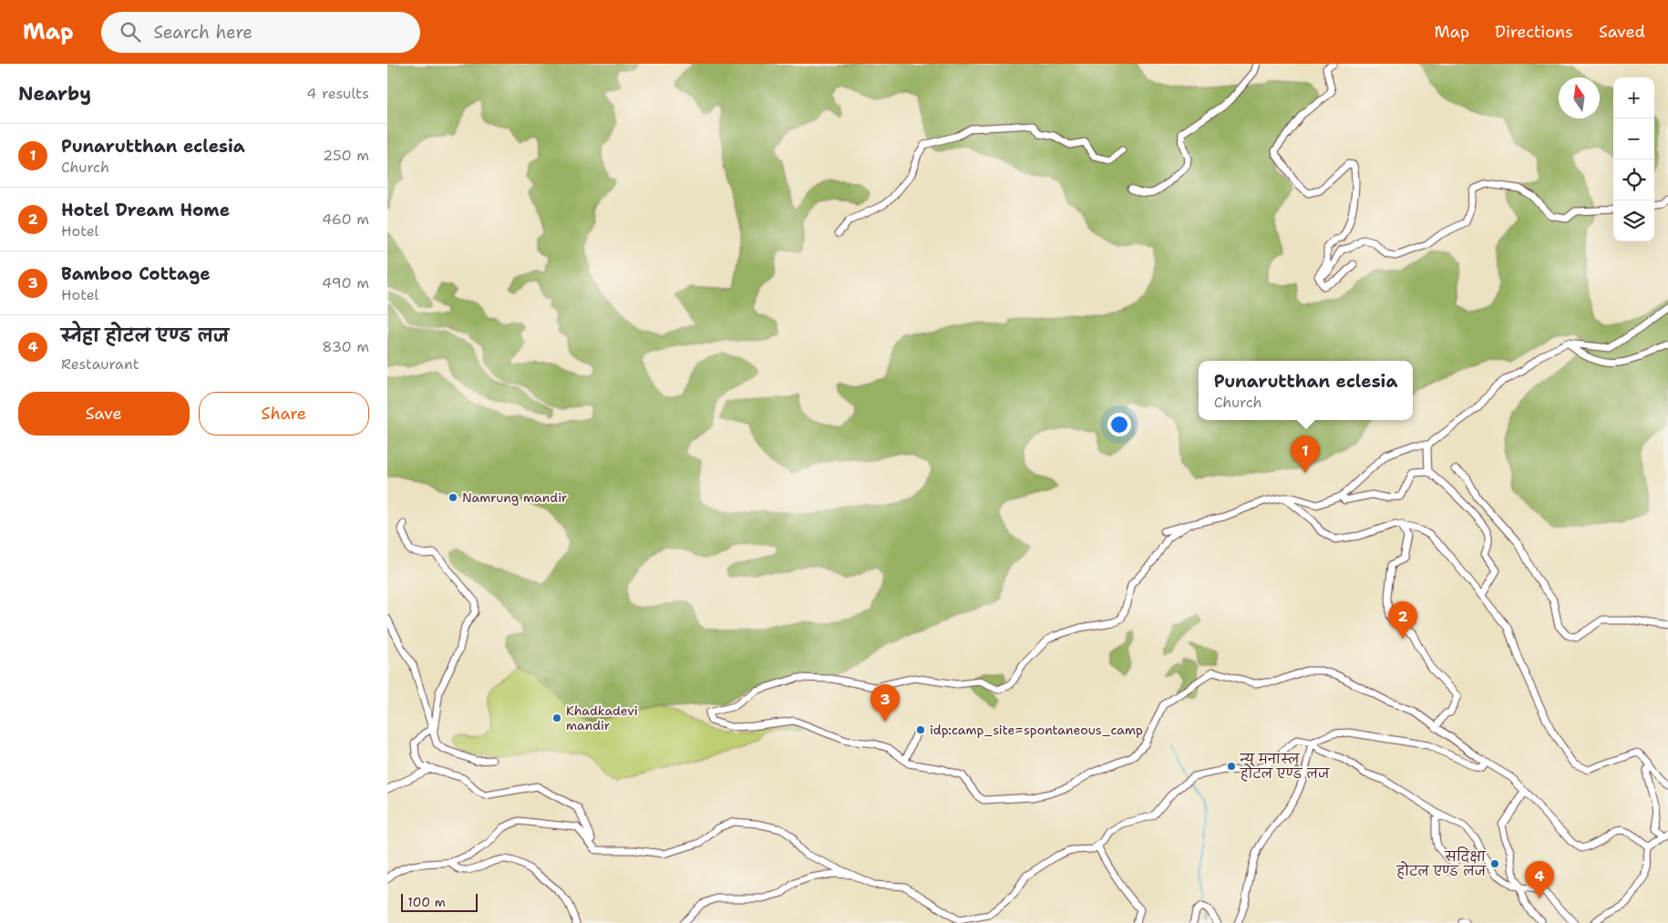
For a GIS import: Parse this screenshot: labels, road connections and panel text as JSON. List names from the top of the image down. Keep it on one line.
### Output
{"places":["Namrung mandir","Khadkadevi mandir","idp:camp_site=spontaneous_camp","न्यू मनास्लु होटल एण्ड लज","सदिक्षा होटल एण्ड लज"],"scale_bar":"100 m","north":"top","page":{"header":"Map","search":"Search here","nav":["Map","Directions","Saved"],"heading":["Nearby","4 results"],"map_buttons":["+","−"],"list":[{"mark":"1","name":"Punarutthan eclesia","note":"Church","value":"250 m"},{"mark":"2","name":"Hotel Dream Home","note":"Hotel","value":"460 m"},{"mark":"3","name":"Bamboo Cottage","note":"Hotel","value":"490 m"},{"mark":"4","name":"स्नेहा होटल एण्ड लज","note":"Restaurant","value":"830 m"}],"popup":["Punarutthan eclesia","Church"],"buttons":["Save","Share"],"pins":["1","2","3","4"],"scale":"100 m"}}
